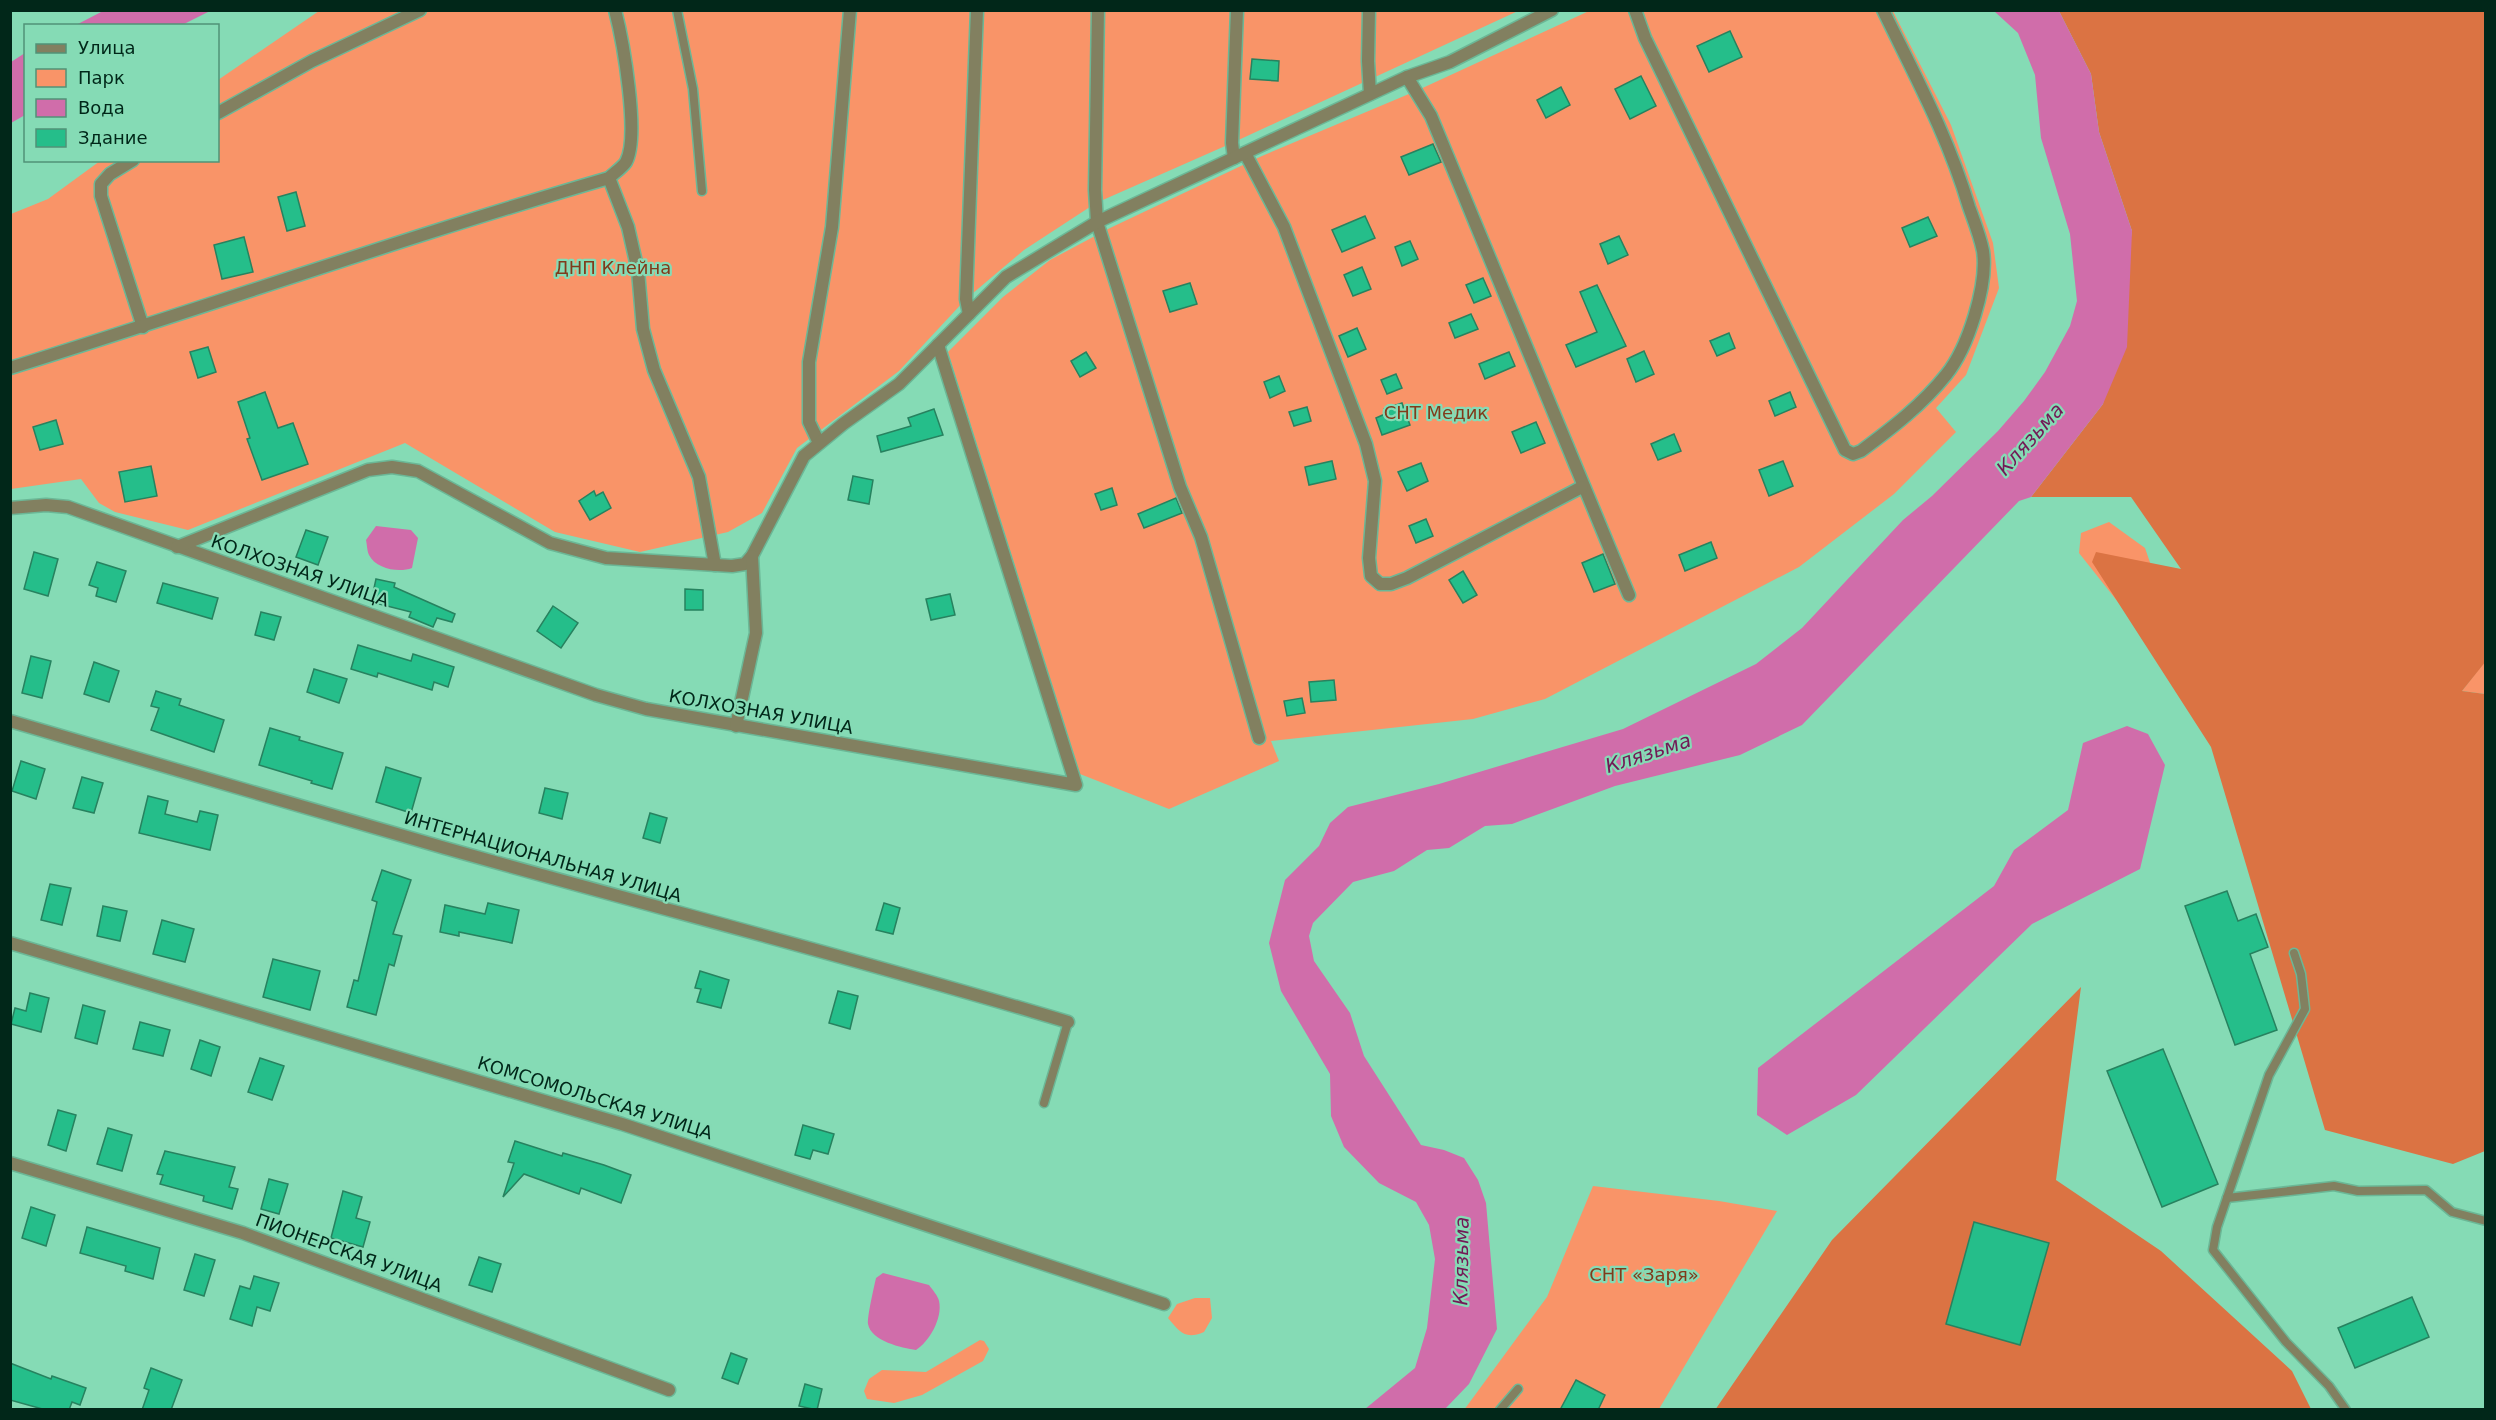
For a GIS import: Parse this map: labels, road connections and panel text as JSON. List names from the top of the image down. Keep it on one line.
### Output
{"streets":{"street":["КОЛХОЗНАЯ УЛИЦА","ИНТЕРНАЦИОНАЛЬНАЯ УЛИЦА","КОМСОМОЛЬСКАЯ УЛИЦА","ПИОНЕРСКАЯ УЛИЦА"]},"water":["Клязьма"],"parks":["ДНП Клейна","СНТ Медик","СНТ «Заря»"],"legend":["Улица","Парк","Вода","Здание"]}
